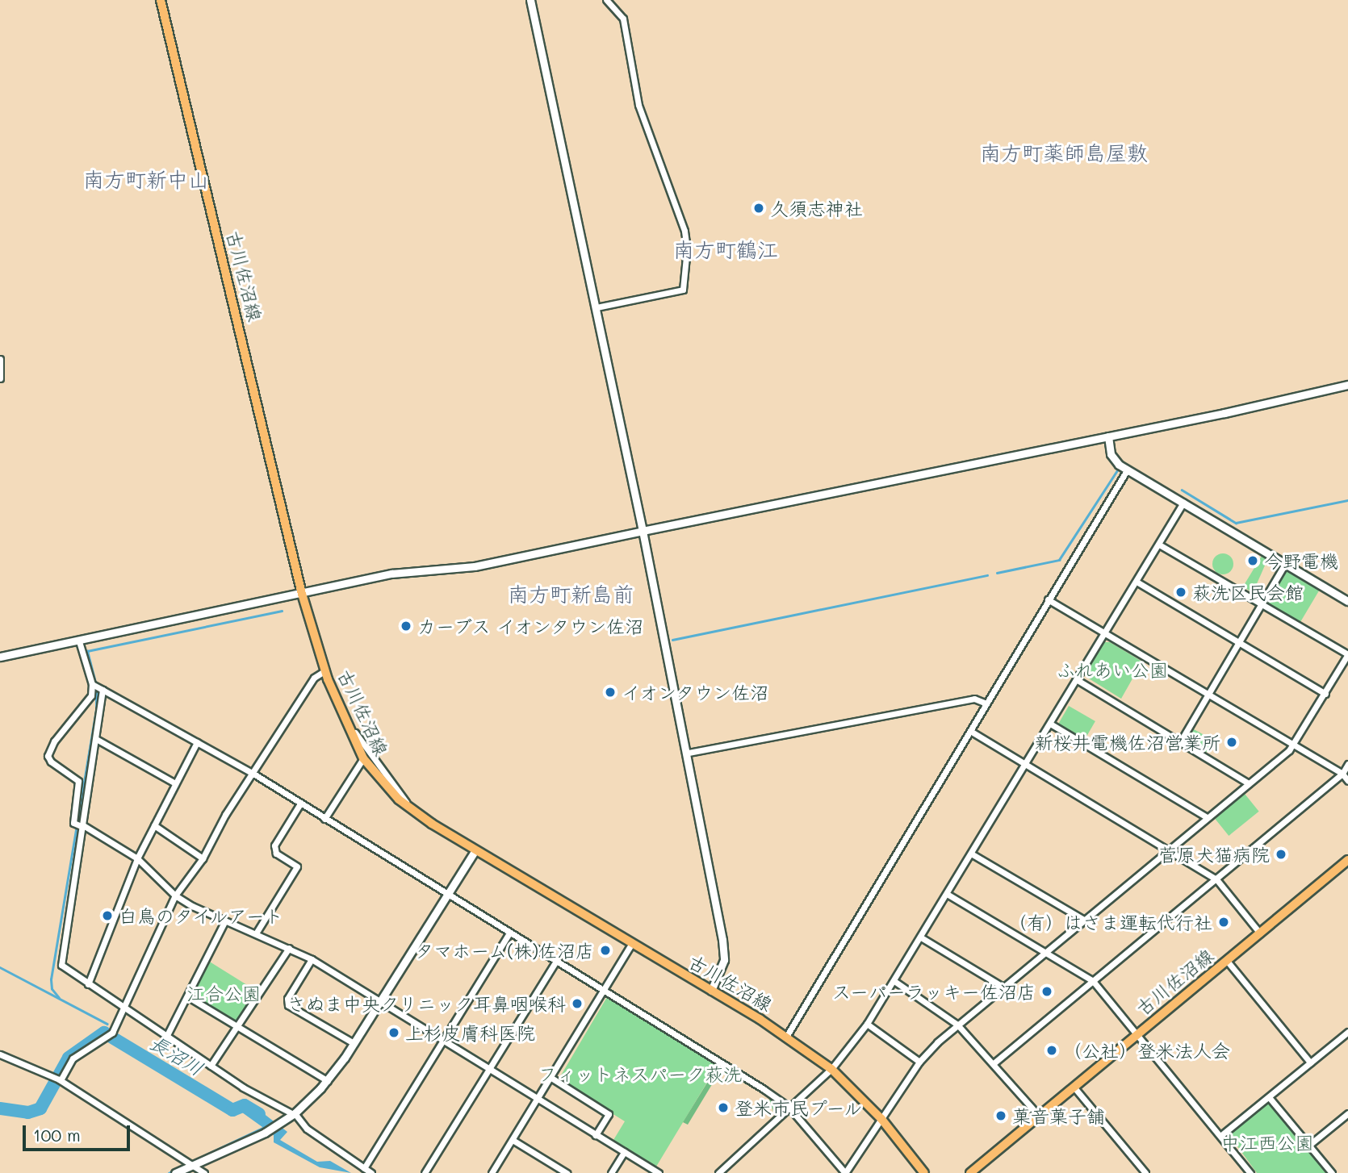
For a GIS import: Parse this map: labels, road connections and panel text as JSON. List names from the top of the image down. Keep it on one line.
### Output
{"streets":{"main road":["古川佐沼線"]},"districts":["南方町薬師島屋敷","南方町新中山","南方町鶴江","南方町新島前"],"water":["長沼川"],"parks":["ふれあい公園","江合公園","フィットネスパーク萩洗","中江西公園"],"places":["久須志神社","今野電機","萩洗区民会館","カーブス イオンタウン佐沼","イオンタウン佐沼","新桜井電機佐沼営業所","菅原犬猫病院","白鳥のタイルアート","（有）はさま運転代行社","タマホーム(株)佐沼店","スーパーラッキー佐沼店","さぬま中央クリニック耳鼻咽喉科","上杉皮膚科医院","（公社）登米法人会","登米市民プール","菓音菓子舗"],"scale_bar":"100 m"}
